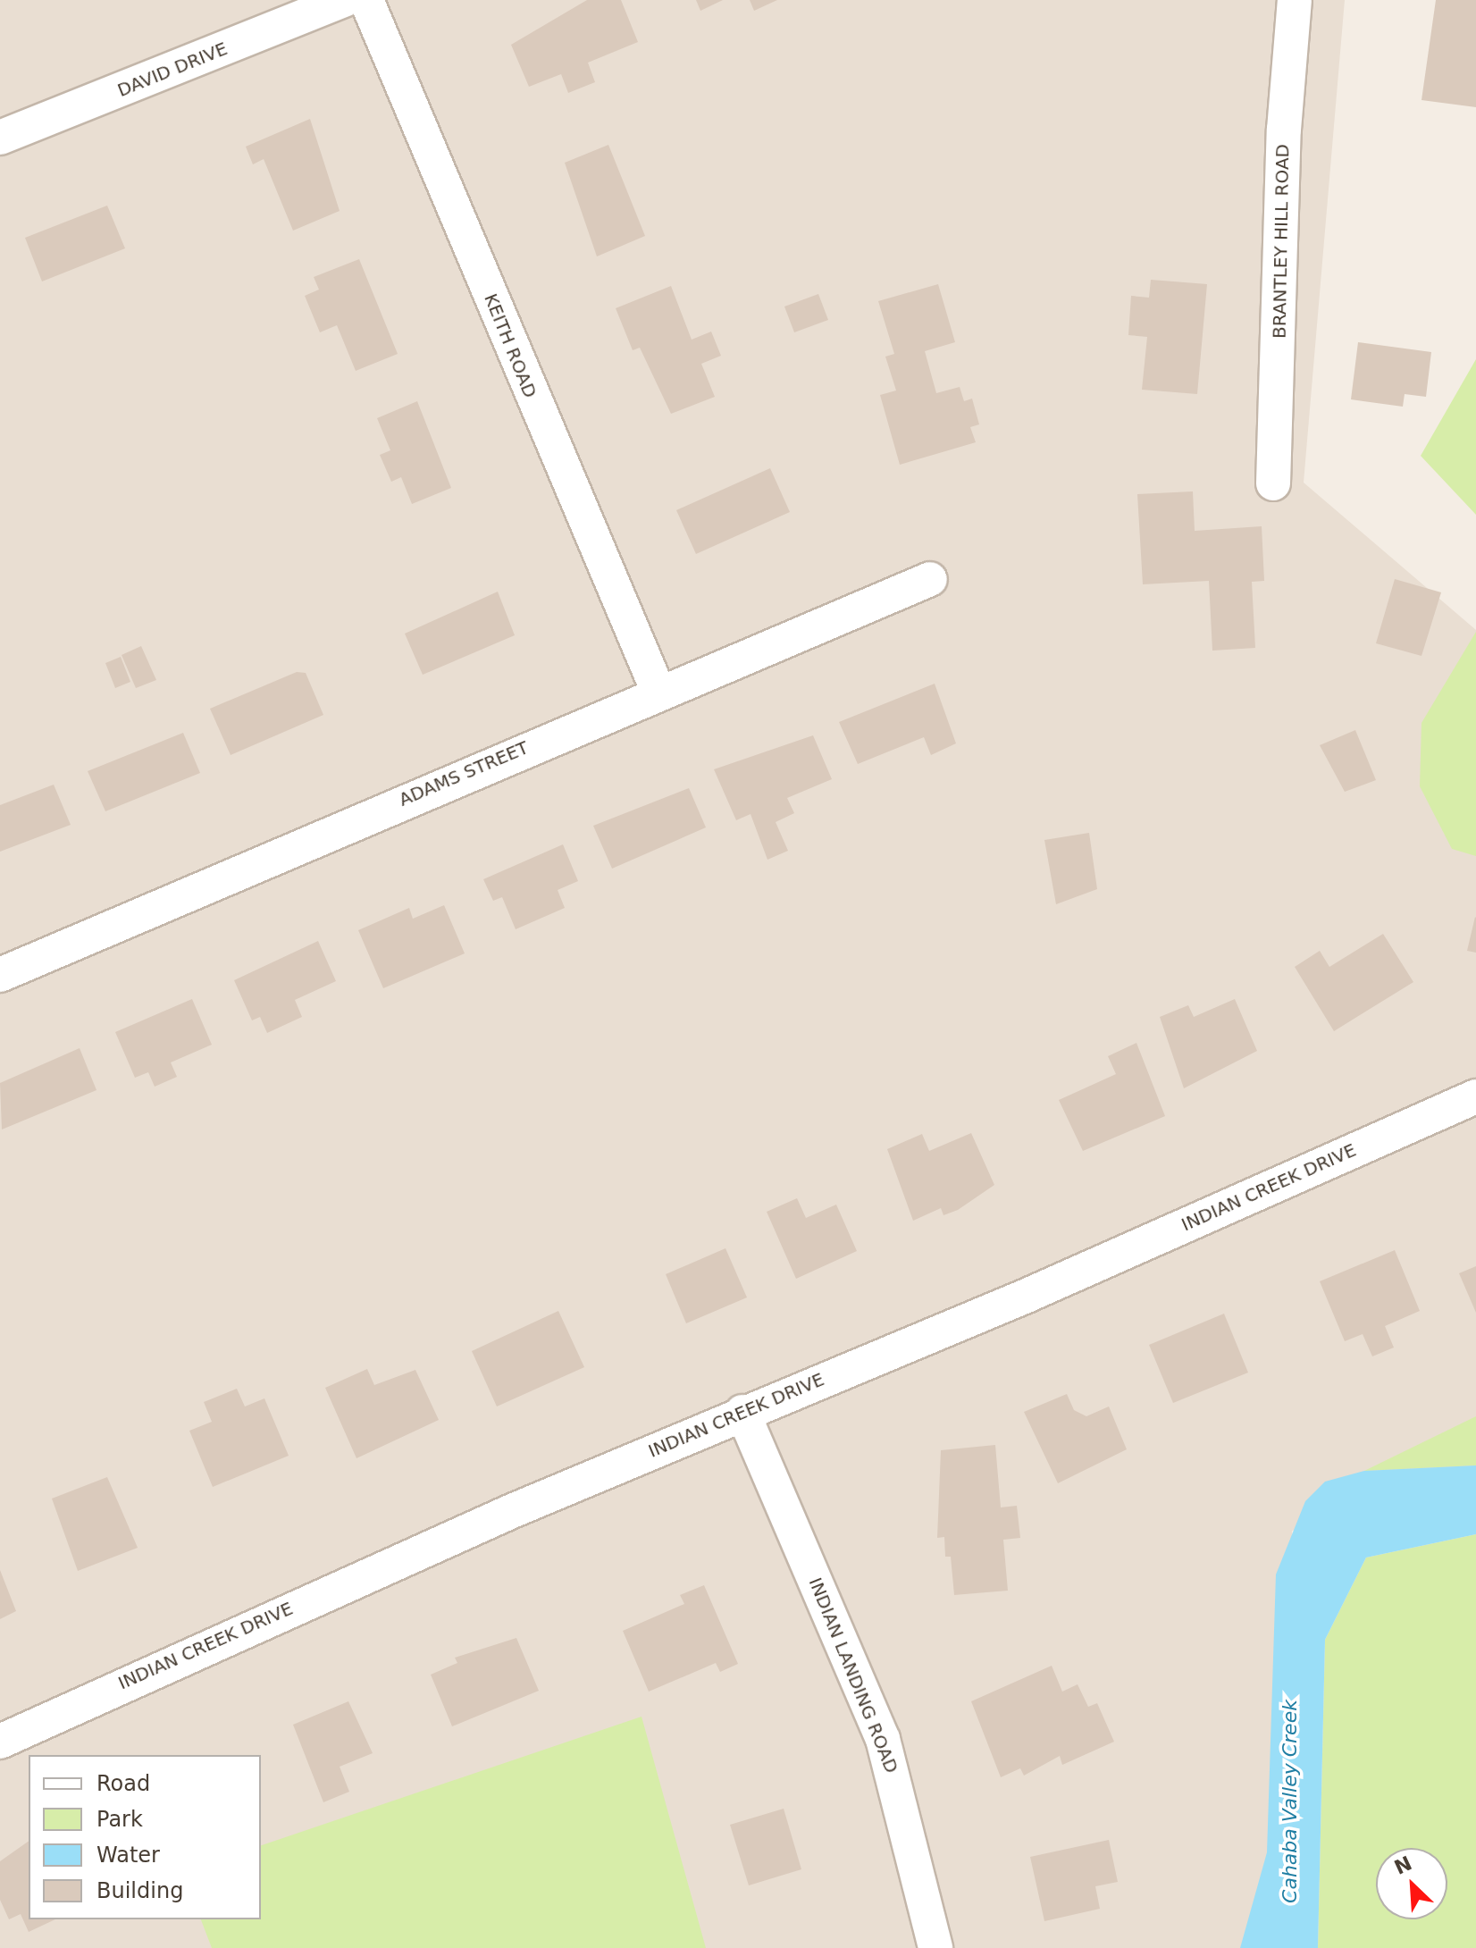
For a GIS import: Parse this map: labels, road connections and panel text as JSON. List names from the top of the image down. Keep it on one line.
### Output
{"streets":{"street":["DAVID DRIVE","BRANTLEY HILL ROAD","KEITH ROAD","ADAMS STREET","INDIAN CREEK DRIVE","INDIAN LANDING ROAD"]},"crossings":[["KEITH ROAD","ADAMS STREET"],["INDIAN CREEK DRIVE","INDIAN LANDING ROAD"]],"water":["Cahaba Valley Creek"],"legend":["Road","Park","Water","Building"],"north":"top left"}
